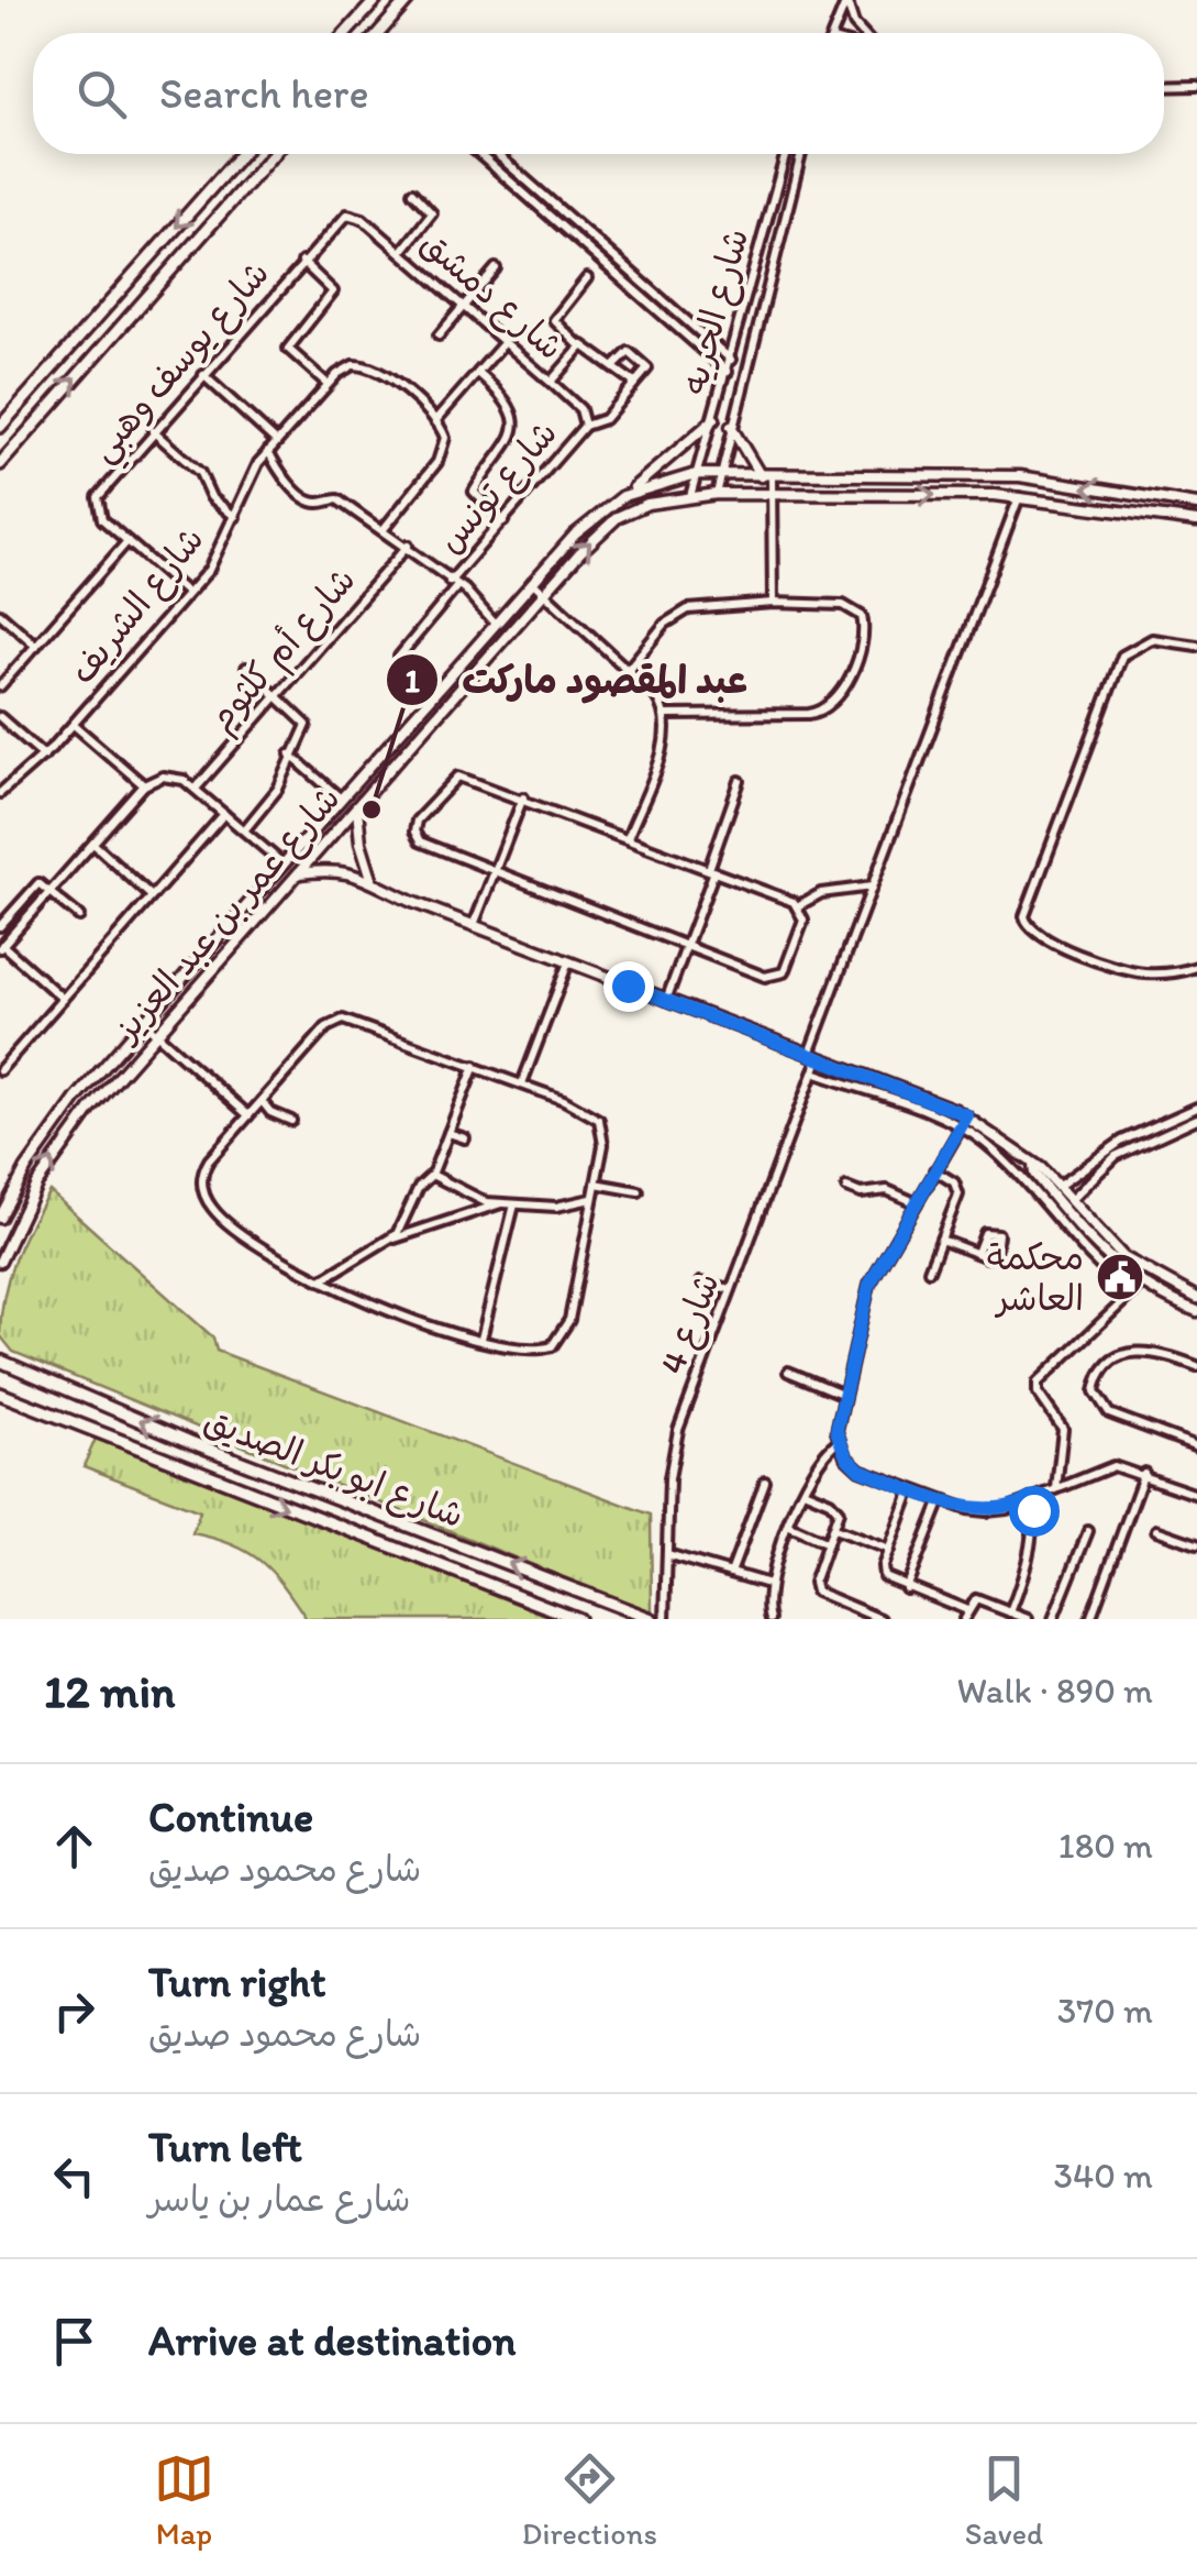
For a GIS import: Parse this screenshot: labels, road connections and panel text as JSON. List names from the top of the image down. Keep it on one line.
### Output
{"streets":{"main road":["شارع ابو بكر الصديق"],"street":["شارع دمشق","شارع الحريه","شارع يوسف وهبي","شارع تونس","شارع الشريف","شارع أم كلثوم","شارع عمر بن عبد العزيز","شارع 4"]},"crossings":[["شارع دمشق","شارع يوسف وهبي"],["شارع دمشق","شارع تونس"],["شارع الحريه","شارع تونس"],["شارع الحريه","شارع عمر بن عبد العزيز"],["شارع يوسف وهبي","شارع الشريف"],["شارع تونس","شارع عمر بن عبد العزيز"],["شارع عمر بن عبد العزيز","شارع 4"]],"places":{"other":["عبد المقصود ماركت"],"public building":["محكمة العاشر"]},"page":{"search":"Search here","heading":["12 min","Walk · 890 m"],"list":[["Continue","شارع محمود صديق","180 m"],["Turn right","شارع محمود صديق","370 m"],["Turn left","شارع عمار بن ياسر","340 m"],"Arrive at destination"],"nav":["Map","Directions","Saved"]}}
